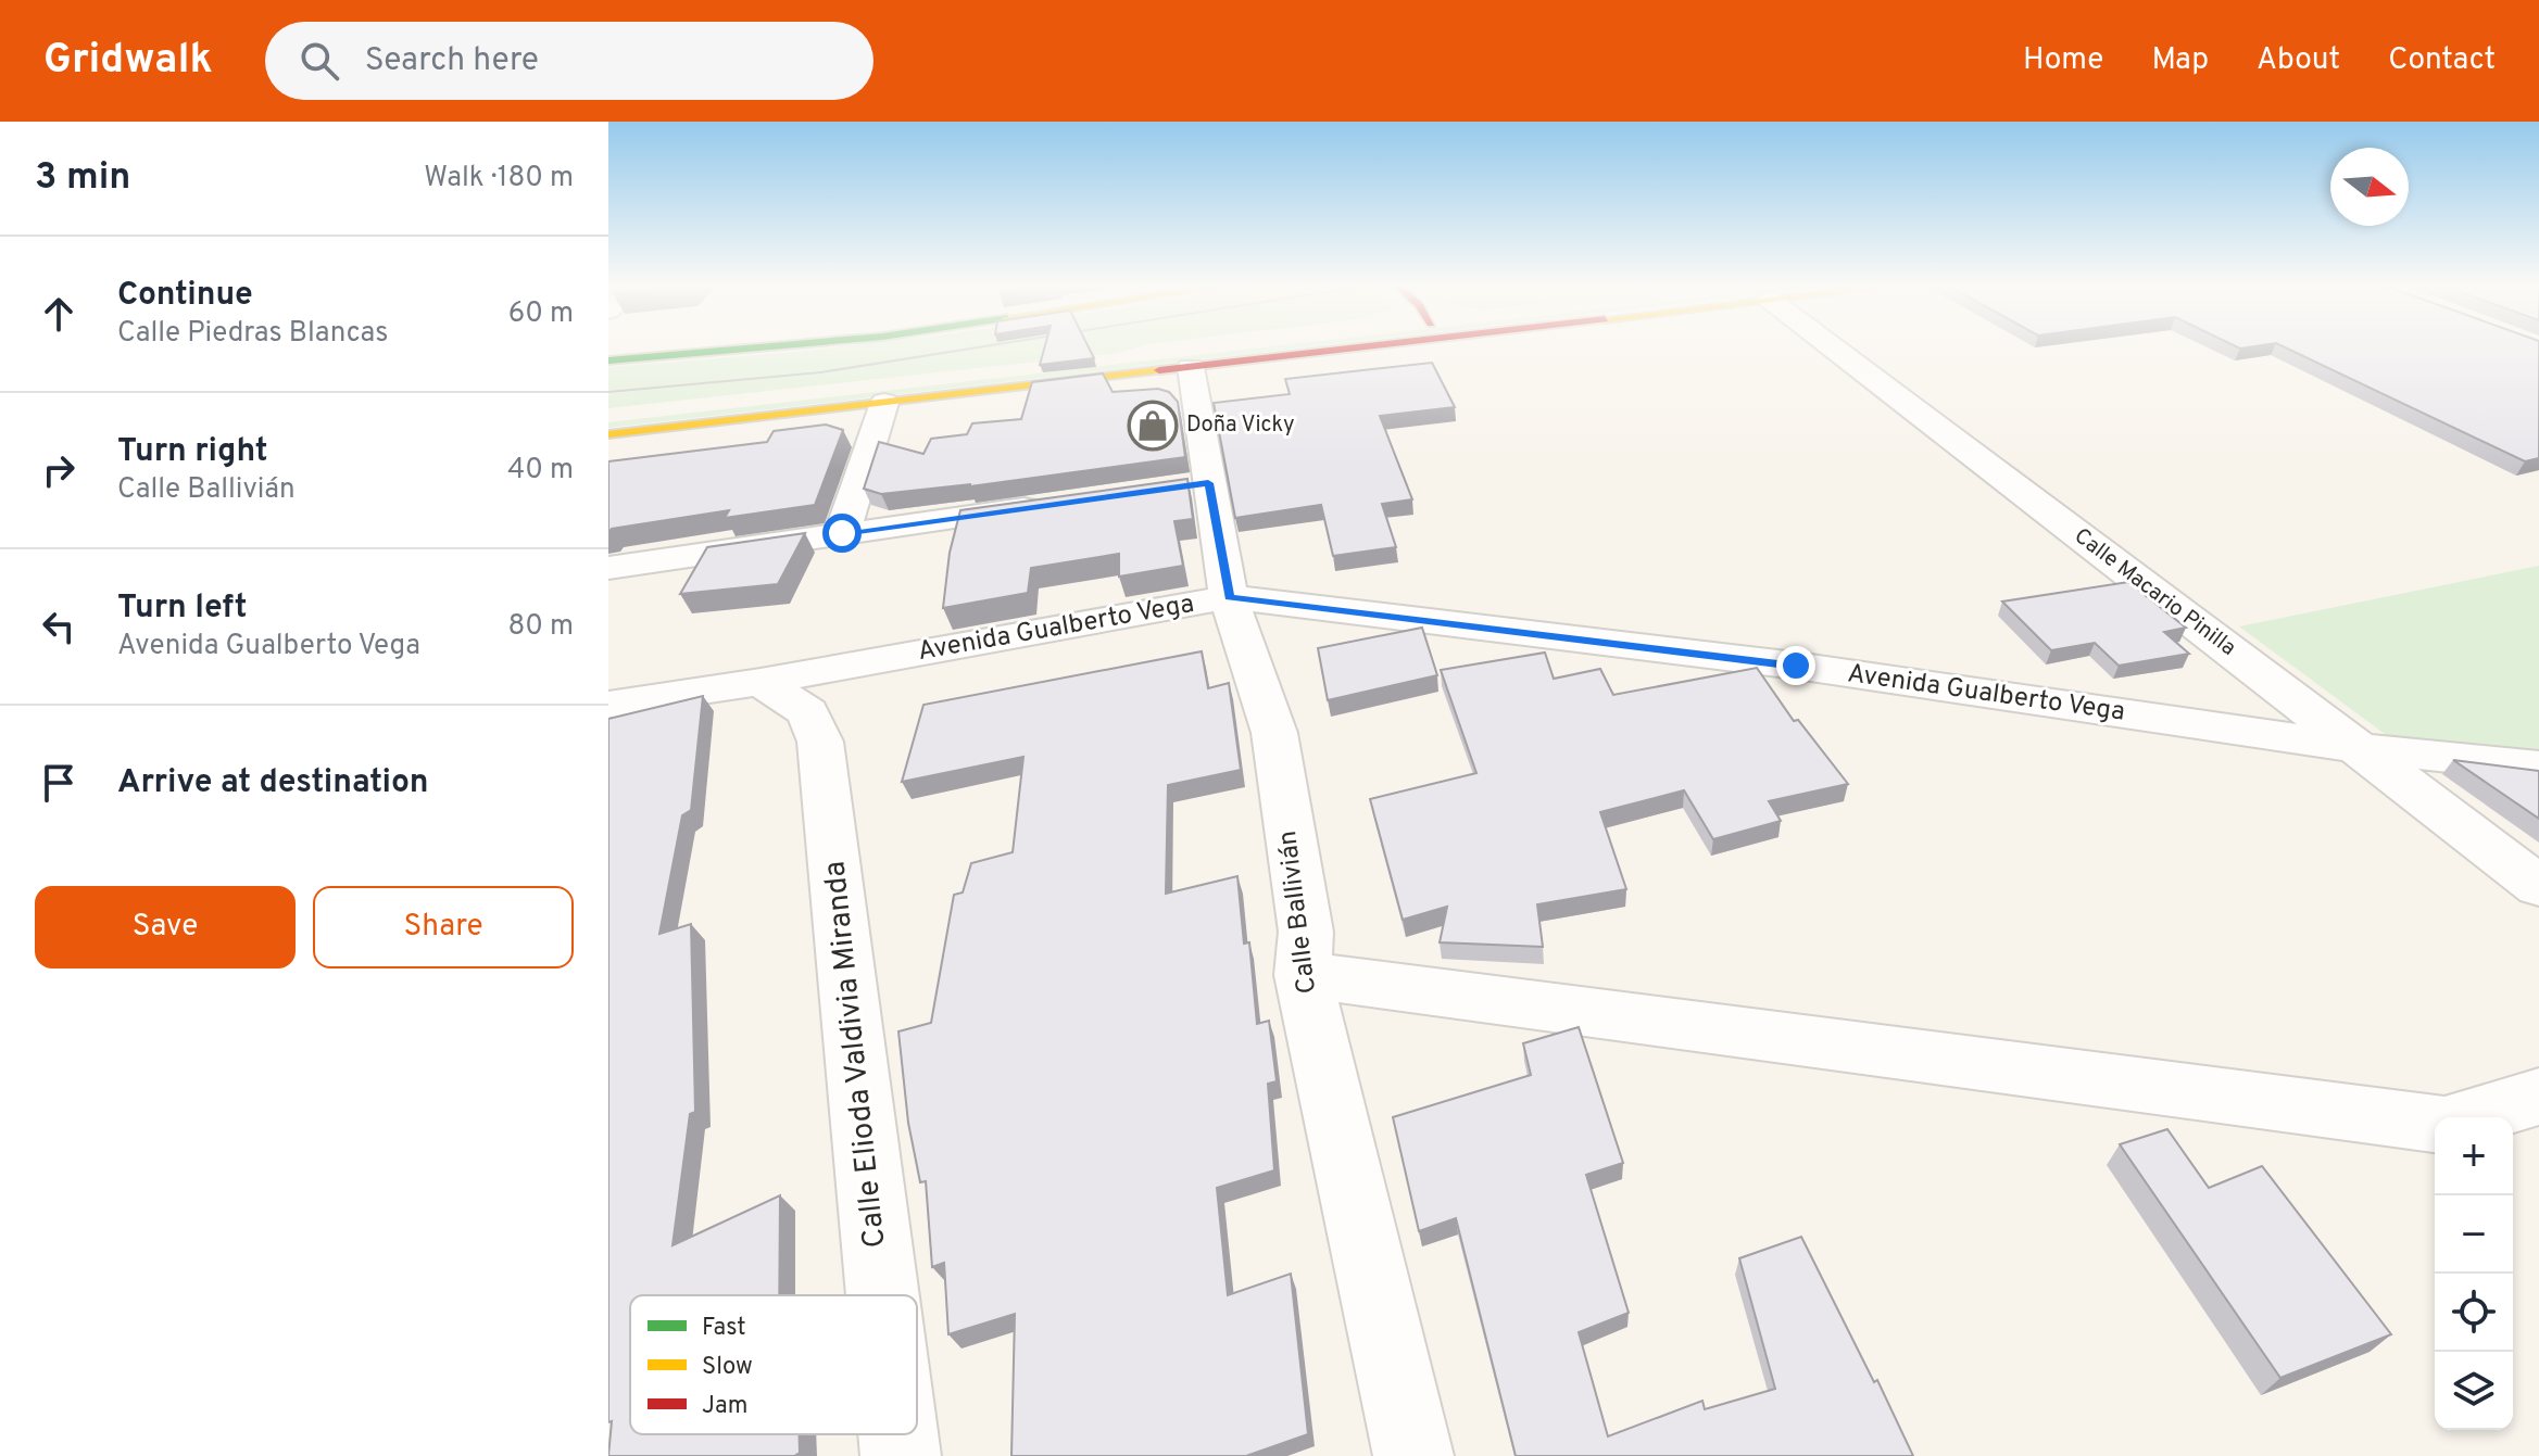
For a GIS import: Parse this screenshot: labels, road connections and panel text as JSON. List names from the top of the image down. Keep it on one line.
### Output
{"streets":{"street":["Calle Macario Pinilla","Avenida Gualberto Vega","Calle Ballivián","Calle Elioda Valdivia Miranda"]},"crossings":[["Calle Macario Pinilla","Avenida Gualberto Vega"],["Avenida Gualberto Vega","Calle Ballivián"],["Avenida Gualberto Vega","Calle Elioda Valdivia Miranda"]],"places":{"shop":["Doña Vicky"]},"legend":["Fast","Slow","Jam"],"north":"right","page":{"header":"Gridwalk","search":"Search here","nav":["Home","Map","About","Contact"],"heading":["3 min","Walk · 180 m"],"list":[["Continue","Calle Piedras Blancas","60 m"],["Turn right","Calle Ballivián","40 m"],["Turn left","Avenida Gualberto Vega","80 m"],"Arrive at destination"],"buttons":["Save","Share"],"map_buttons":["+","−"]}}
